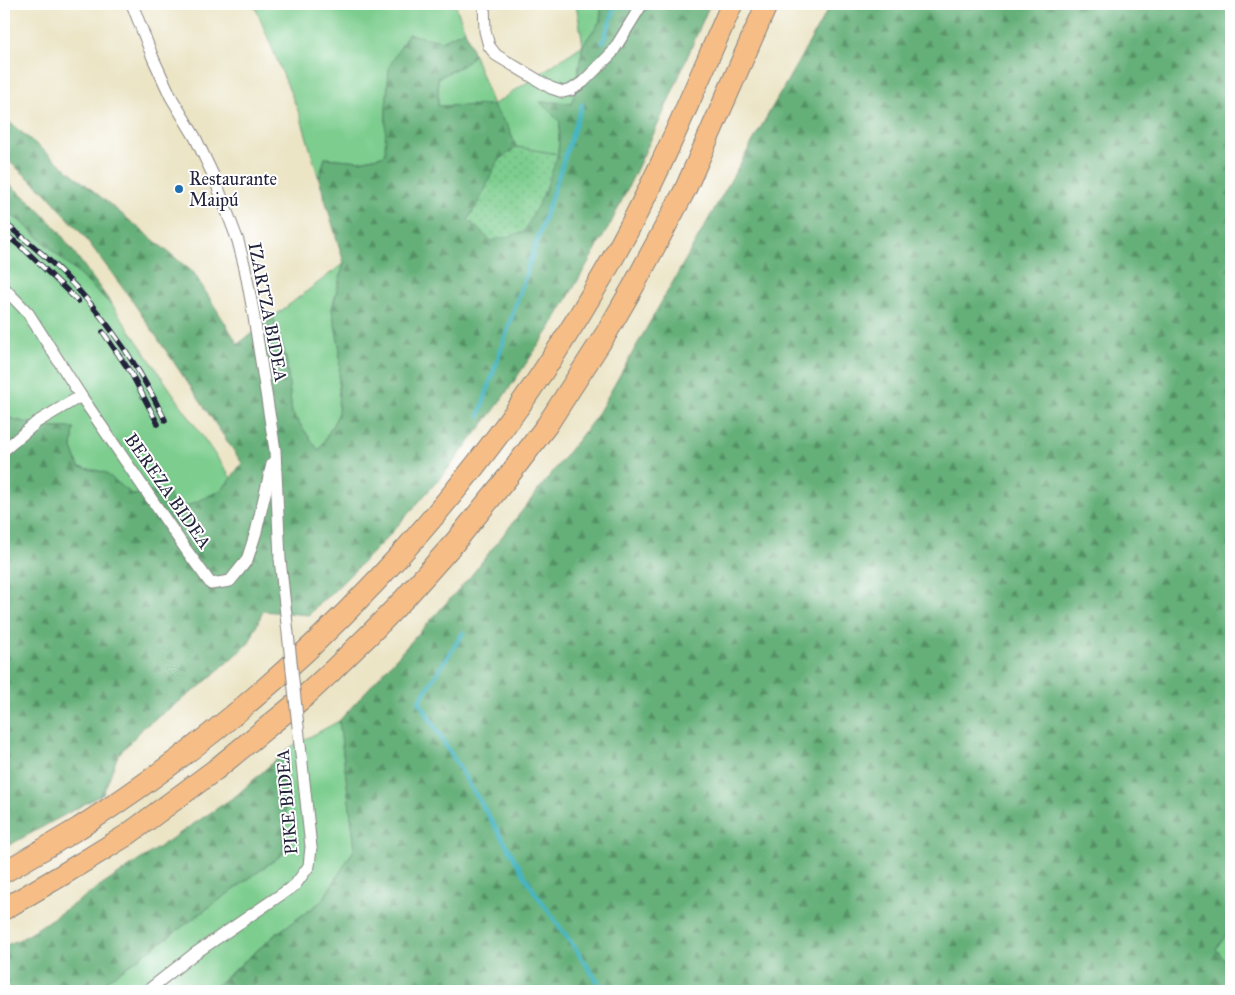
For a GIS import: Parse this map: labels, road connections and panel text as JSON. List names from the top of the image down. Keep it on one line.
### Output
{"streets":{"street":["IZARTZA BIDEA","BEREZA BIDEA","PIKE BIDEA"]},"crossings":[["IZARTZA BIDEA","BEREZA BIDEA"],["IZARTZA BIDEA","PIKE BIDEA"]],"places":["Restaurante Maipú"]}
